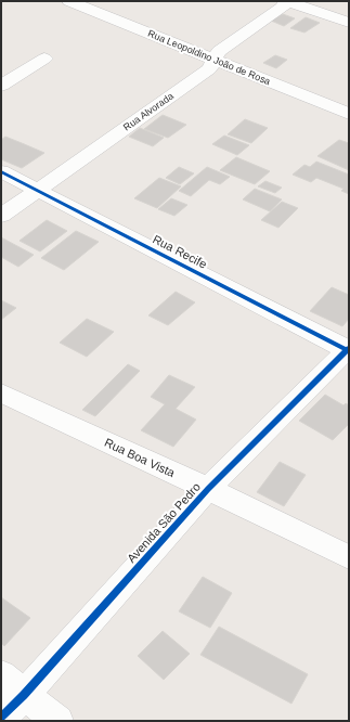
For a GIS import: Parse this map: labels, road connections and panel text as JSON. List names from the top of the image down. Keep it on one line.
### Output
{"streets":{"street":["Rua Leopoldino João de Rosa","Rua Alvorada","Rua Recife","Rua Boa Vista","Avenida São Pedro"]},"crossings":[["Rua Leopoldino João de Rosa","Rua Alvorada"],["Rua Alvorada","Rua Recife"],["Rua Recife","Avenida São Pedro"],["Rua Boa Vista","Avenida São Pedro"]]}
